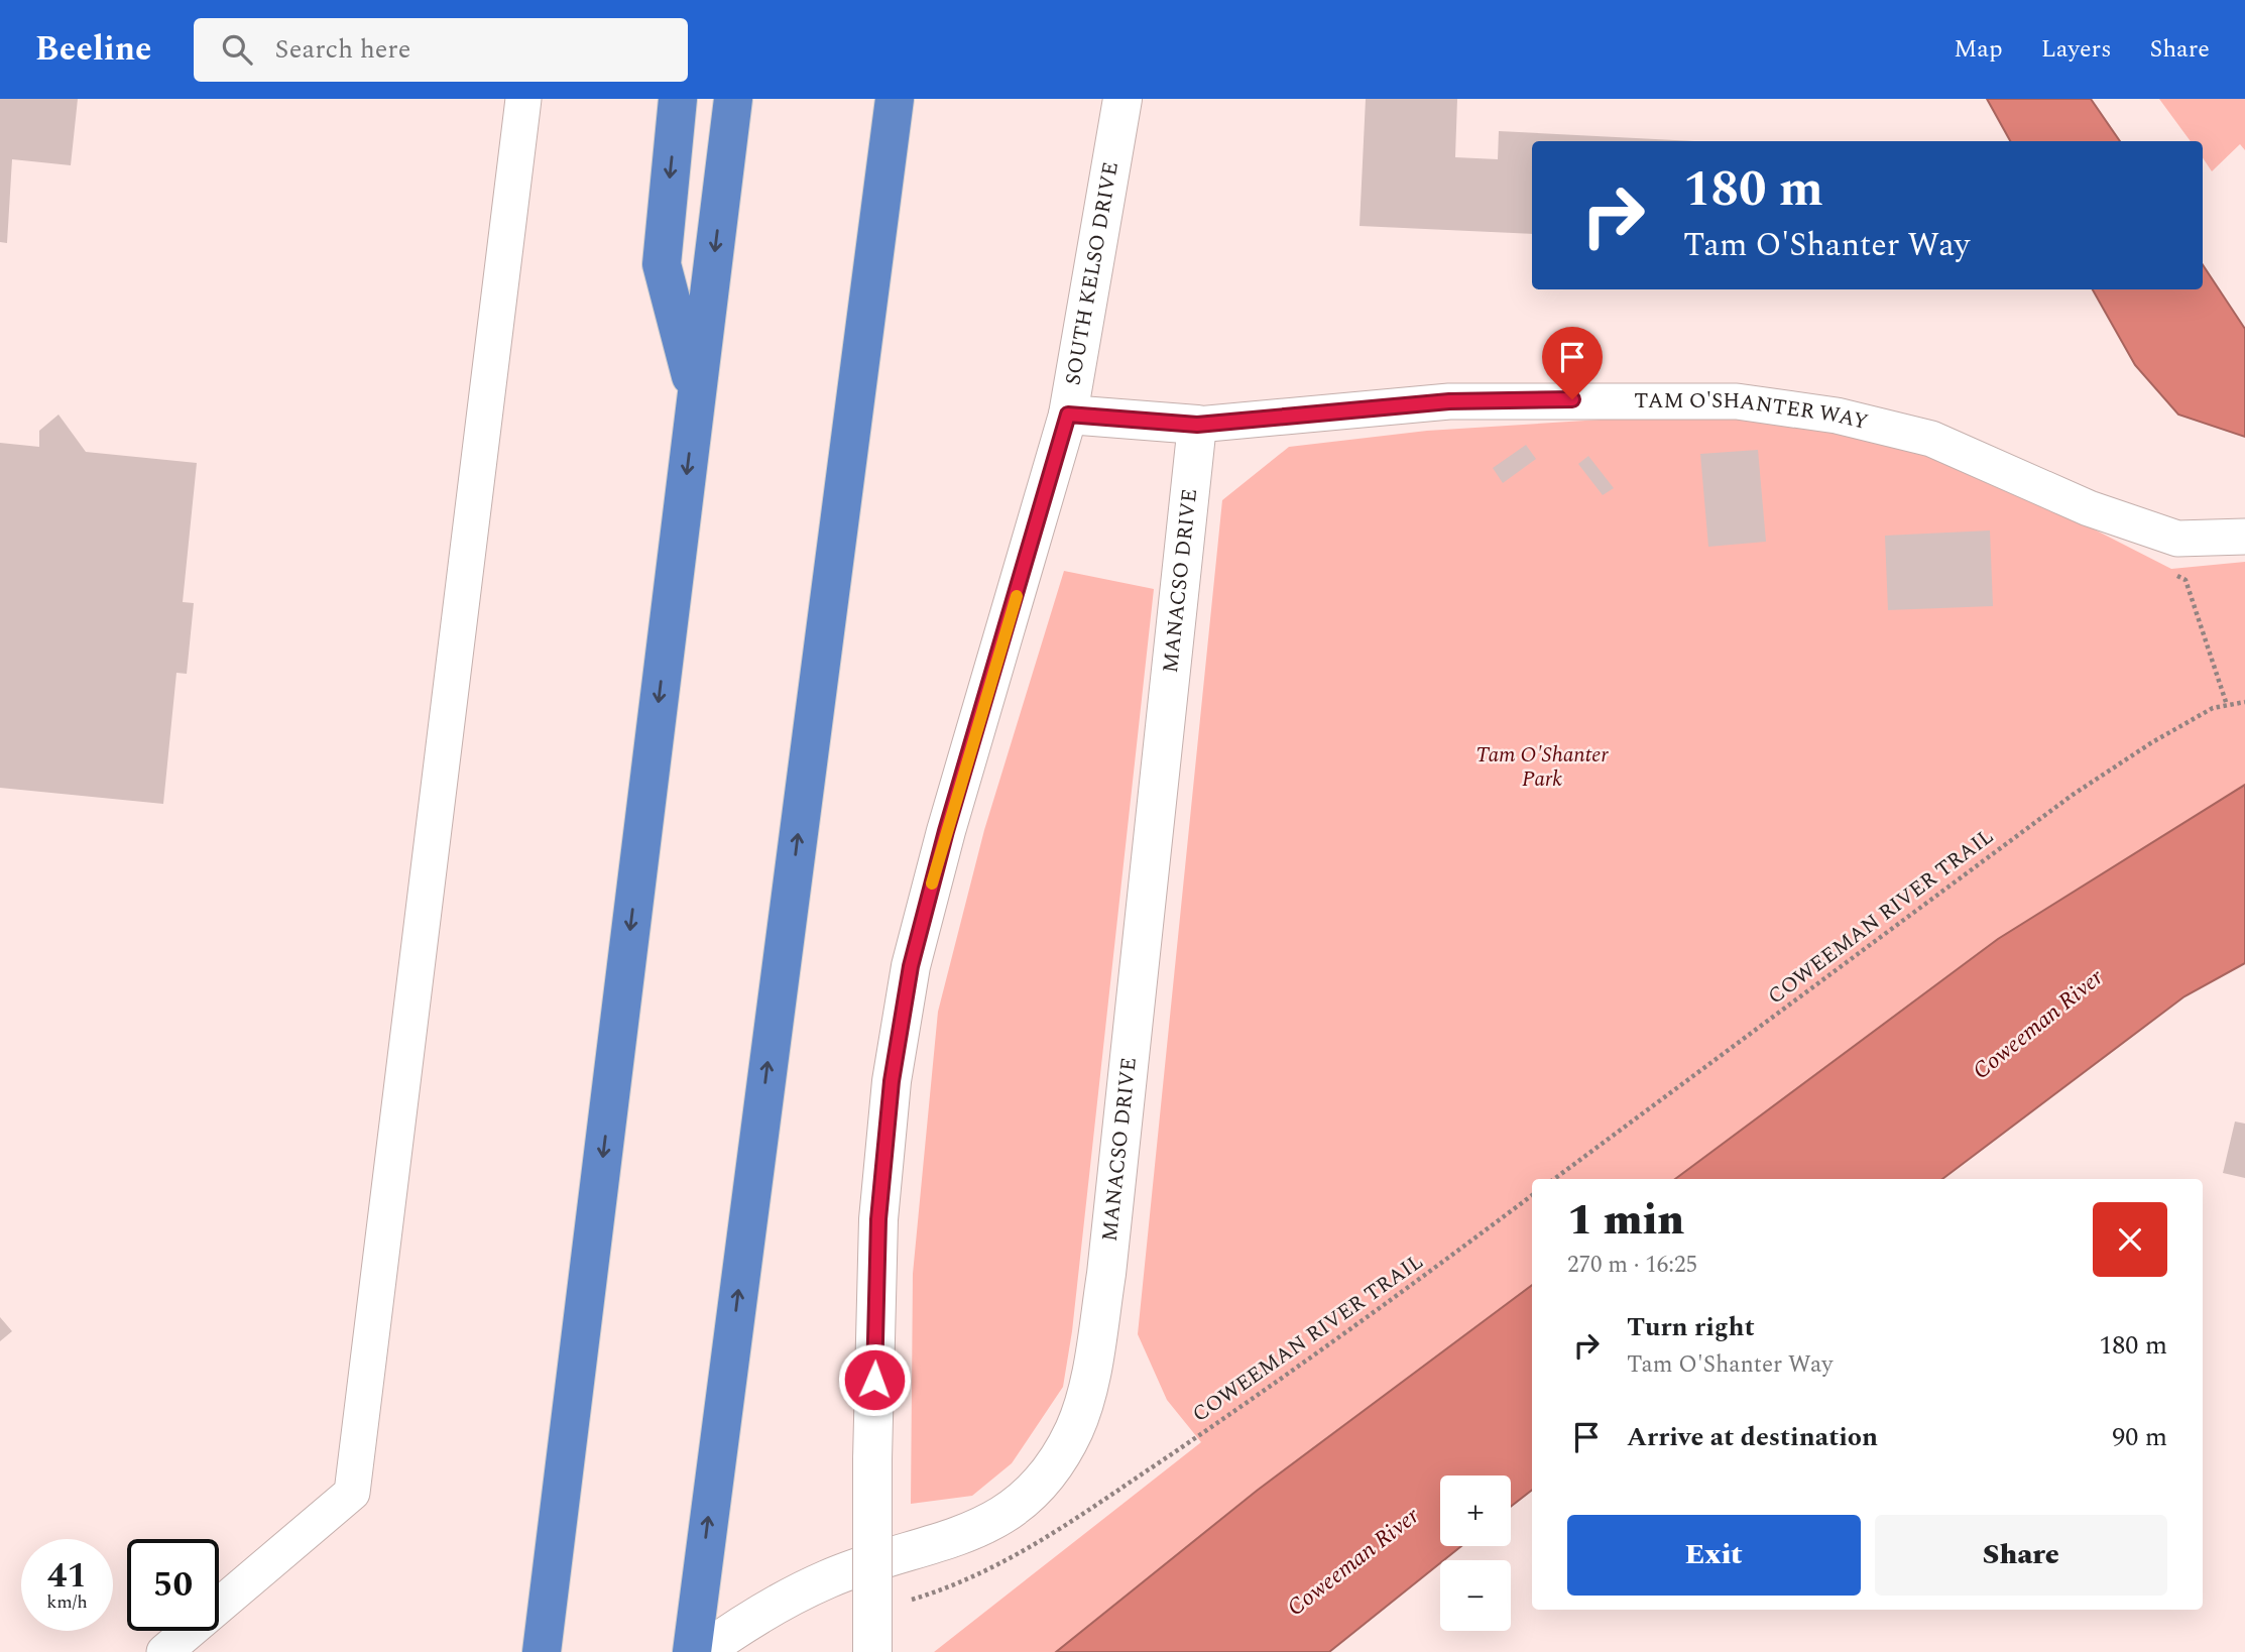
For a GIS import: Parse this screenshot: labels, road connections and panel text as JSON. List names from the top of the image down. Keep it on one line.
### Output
{"streets":{"main road":["SOUTH KELSO DRIVE","TAM O'SHANTER WAY","MANACSO DRIVE"],"path":["COWEEMAN RIVER TRAIL"]},"crossings":[["SOUTH KELSO DRIVE","TAM O'SHANTER WAY"],["TAM O'SHANTER WAY","MANACSO DRIVE"]],"water":["Coweeman River"],"parks":["Tam O'Shanter Park"],"page":{"header":"Beeline","search":"Search here","nav":["Map","Layers","Share"],"turn":["180 m","Tam O'Shanter Way"],"heading":["1 min","270 m · 16:25"],"list":[{"name":"Turn right","note":"Tam O'Shanter Way","value":"180 m"},{"name":"Arrive at destination","value":"90 m"}],"map_buttons":["+","−"],"buttons":["Exit","Share"],"speed":"41 km/h","limit":"50"}}
